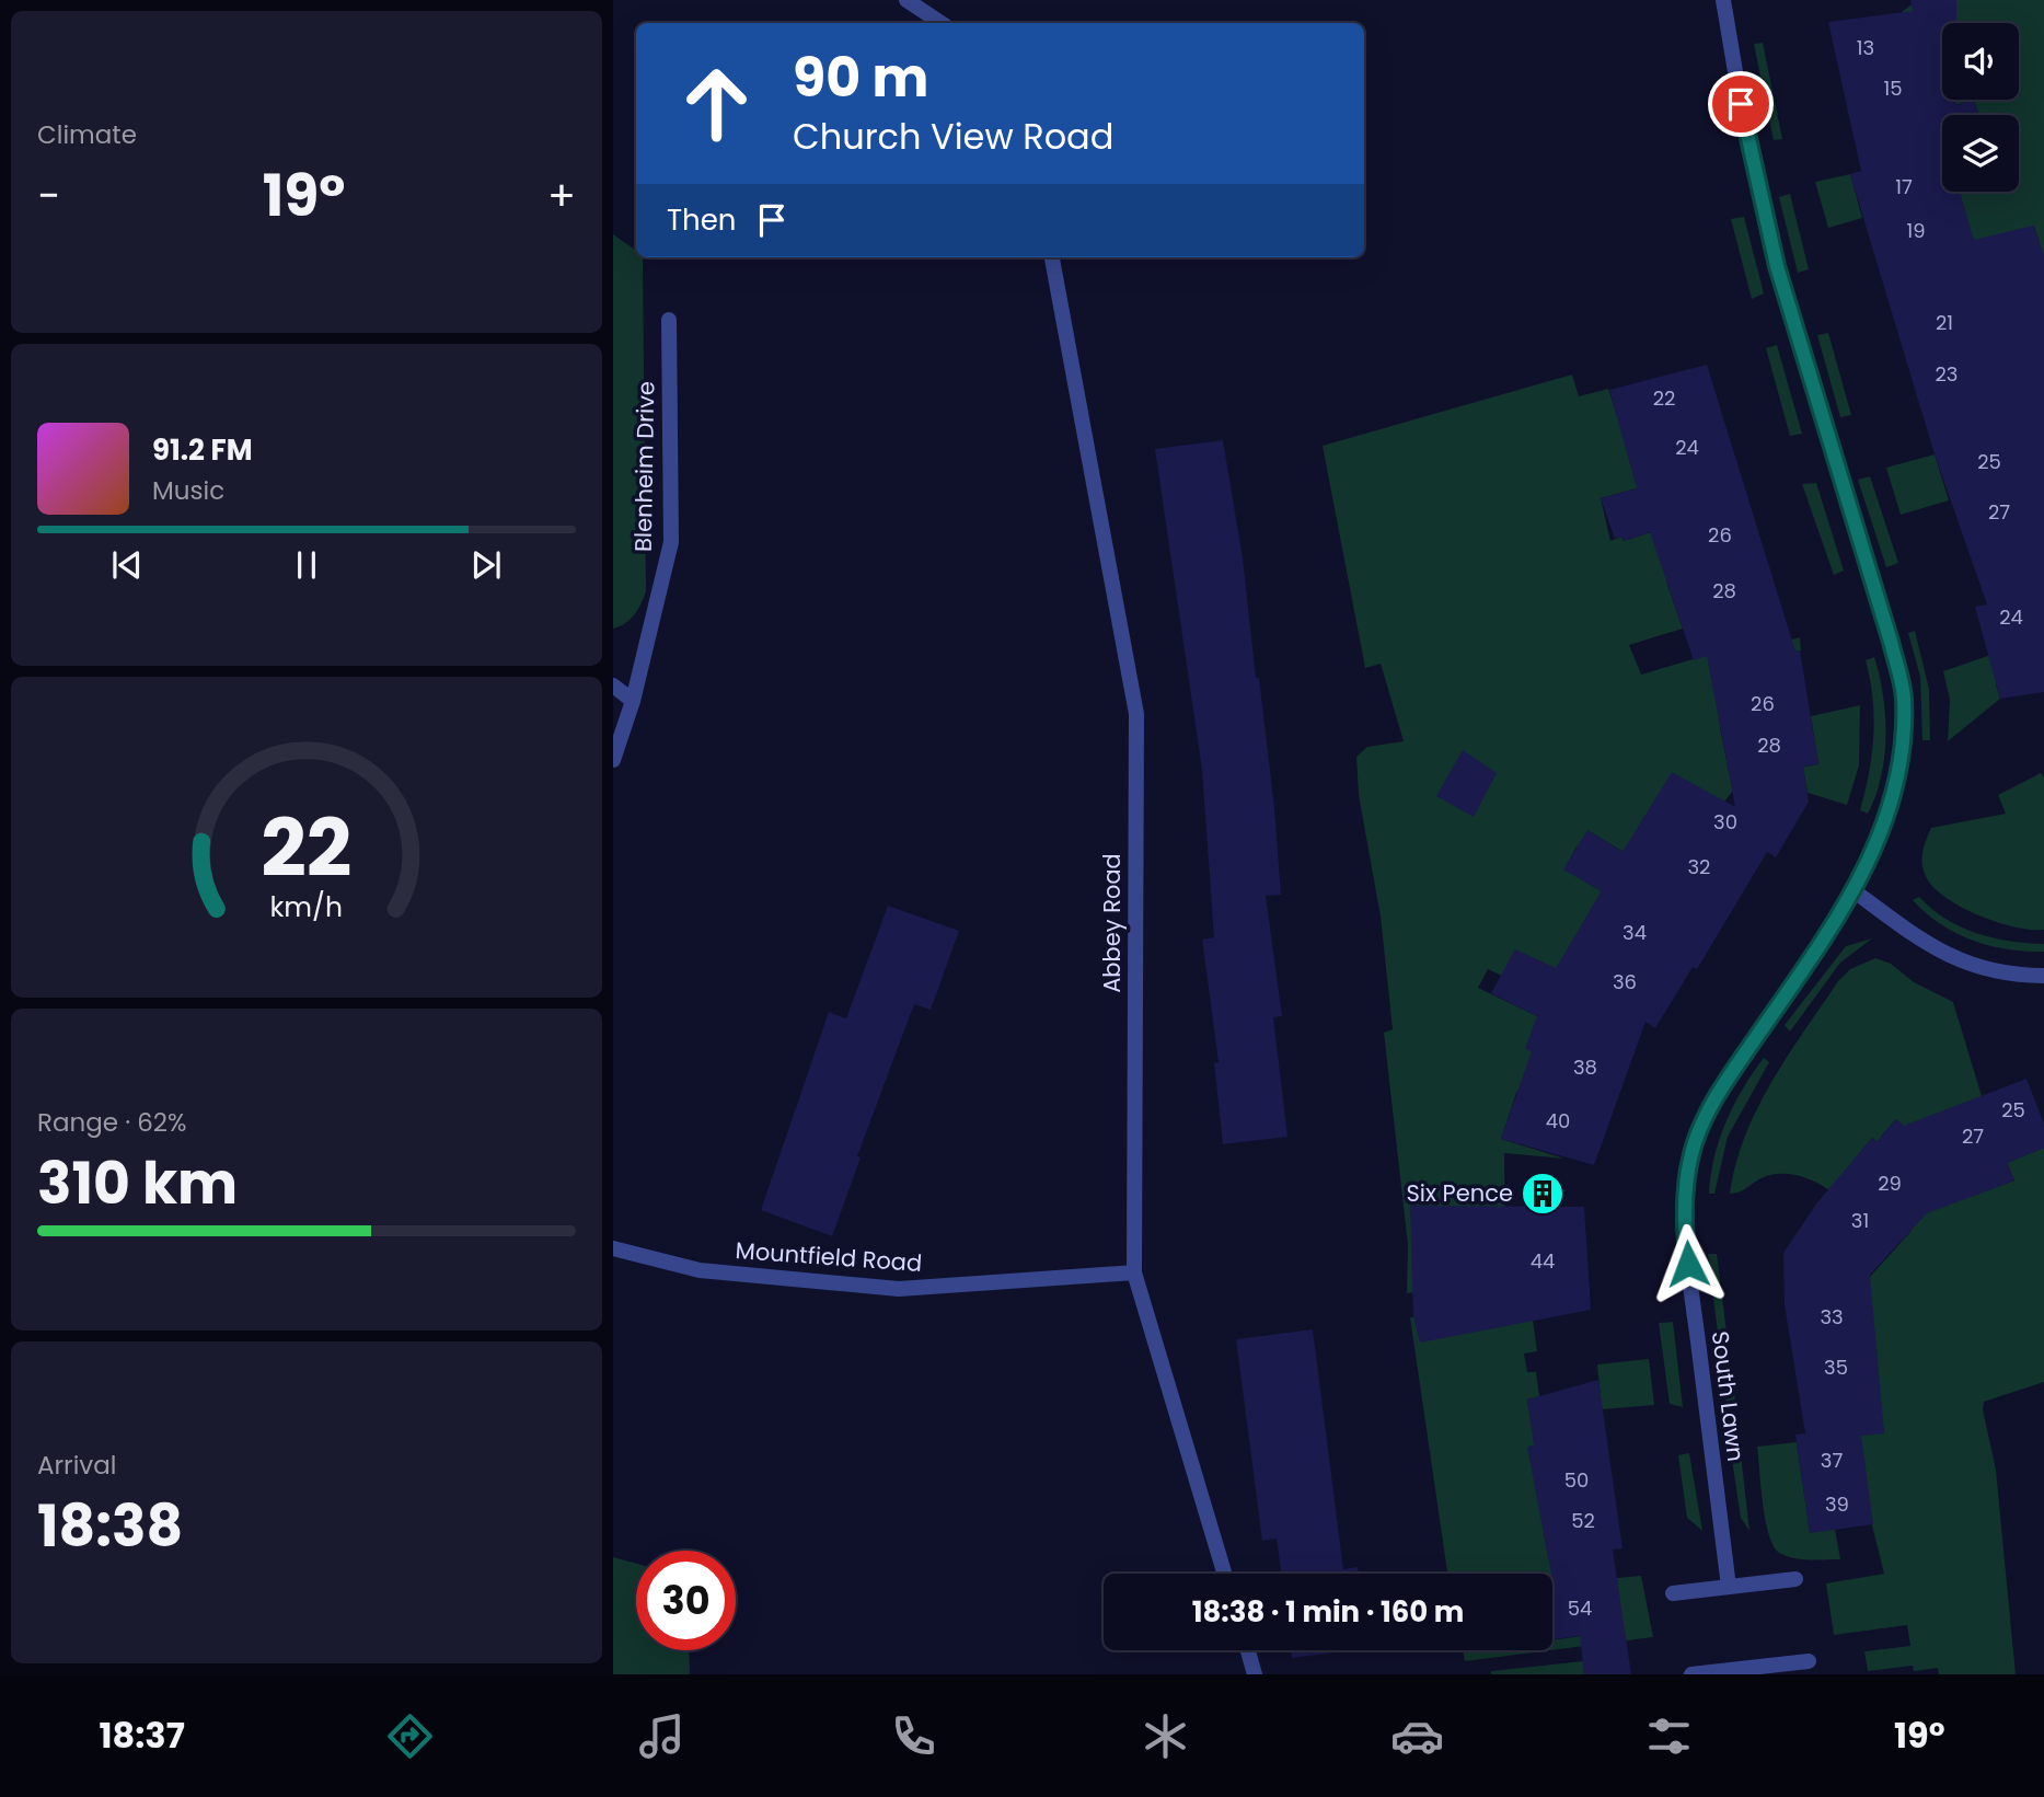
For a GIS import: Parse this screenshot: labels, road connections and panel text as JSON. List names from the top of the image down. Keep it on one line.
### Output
{"streets":{"street":["Blenheim Drive","Abbey Road","Mountfield Road","South Lawn"]},"crossings":[["Abbey Road","Mountfield Road"]],"places":{"building":["Six Pence"]},"house_numbers":["13","15","17","19","21","23","22","24","25","27","26","28","24","26","28","30","32","34","36","38","25","40","27","29","31","44","33","35","37","50","39","52","54"],"page":{"tile":["Climate",["Range · 62%","310 km"],["Arrival","18:38"]],"turn":["90 m","Church View Road"],"heat":["−","19°","+"],"then":"Then","song":["91.2 FM","Music"],"limit":"30","trip":"18:38 · 1 min · 160 m","tabs":["18:37","19°"],"gauge":["22","km/h"]}}
